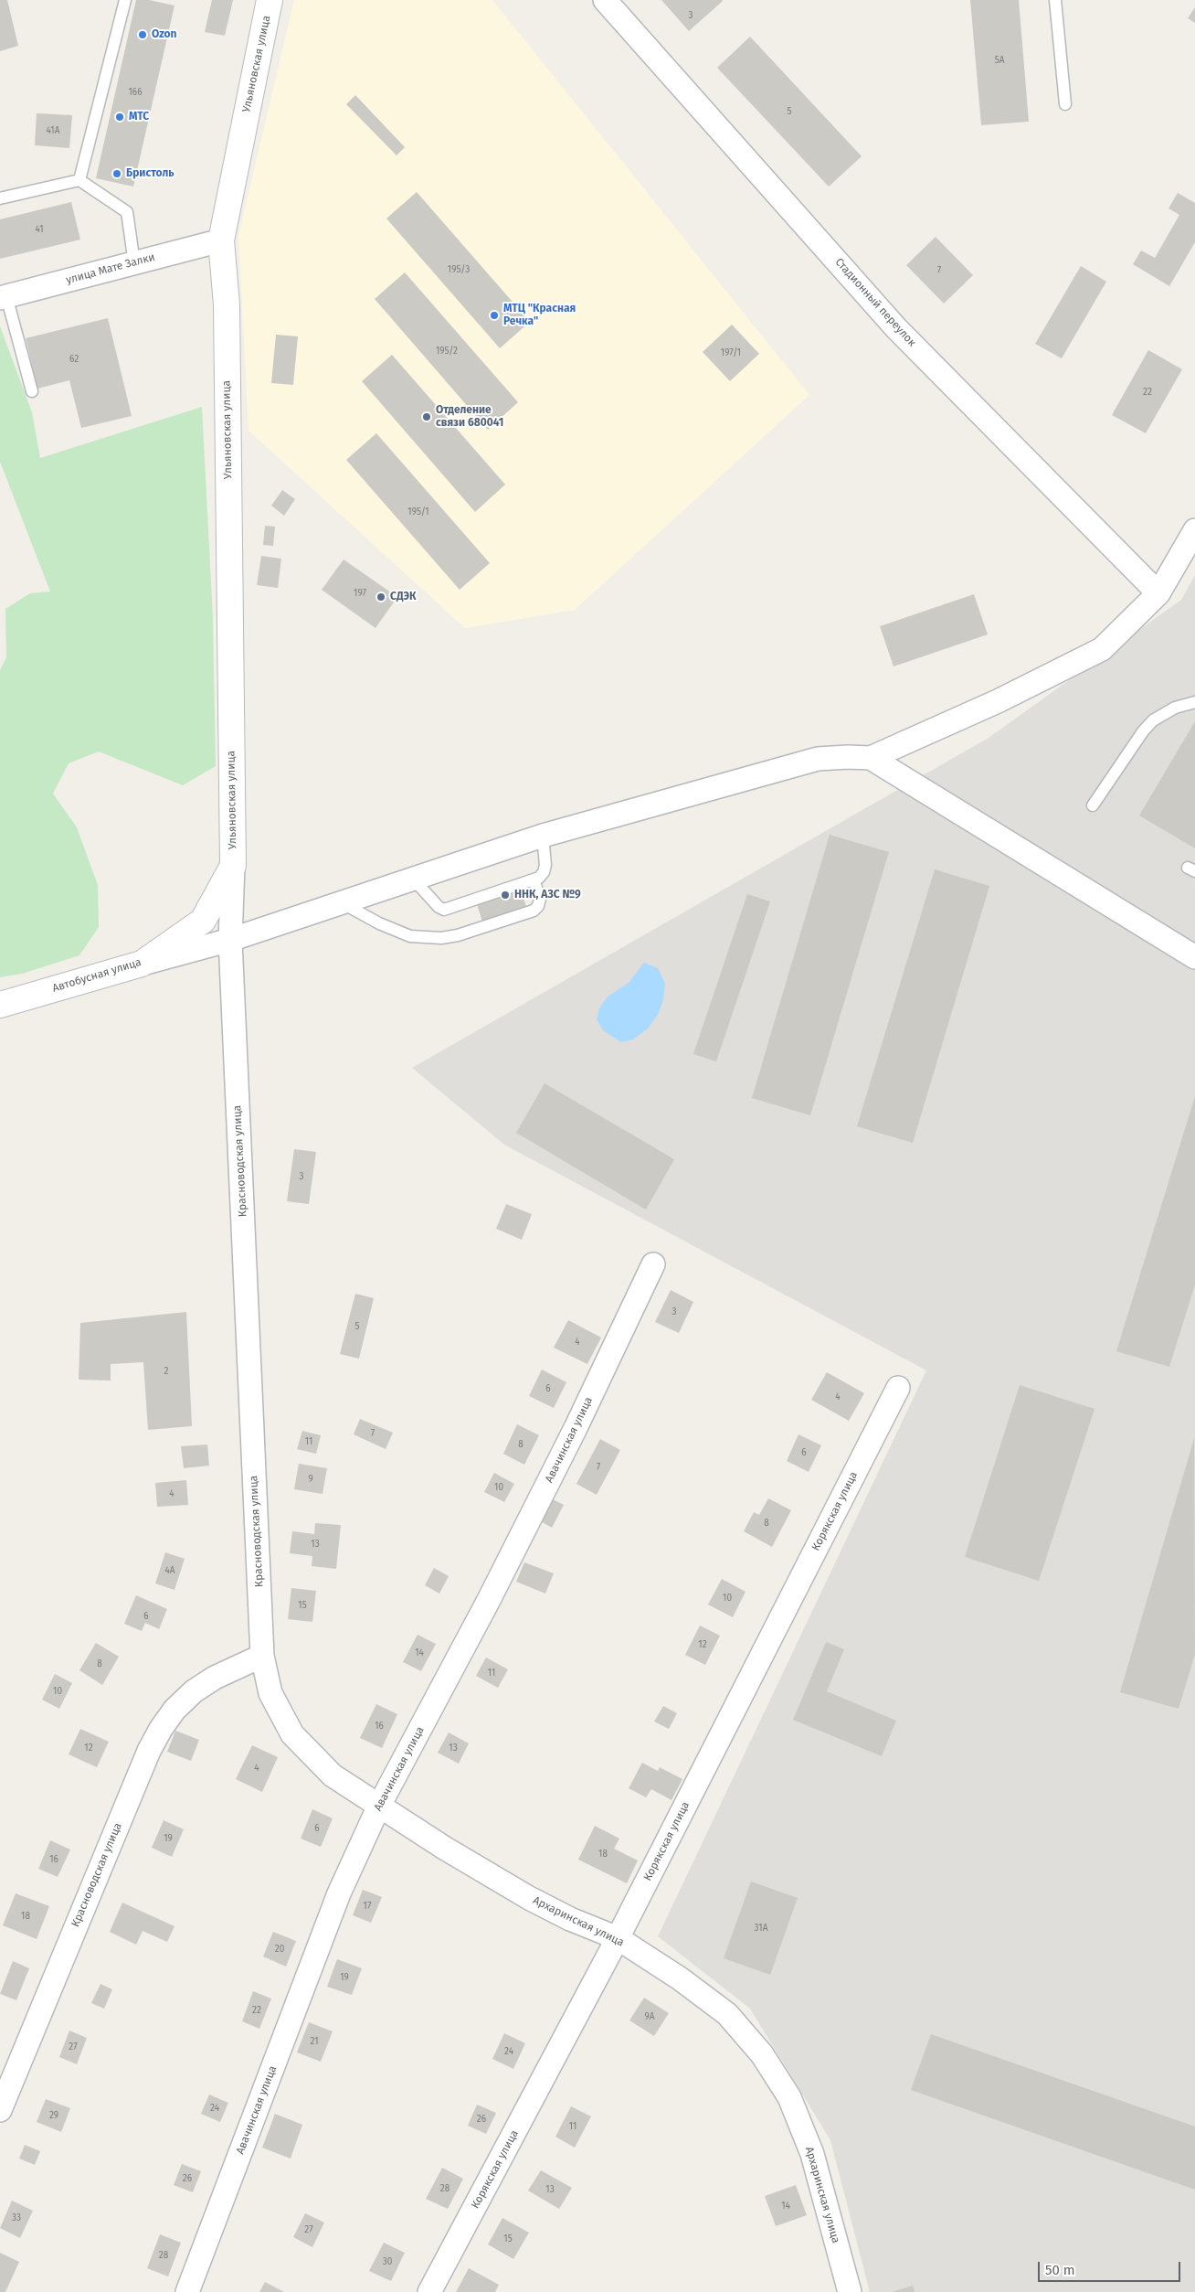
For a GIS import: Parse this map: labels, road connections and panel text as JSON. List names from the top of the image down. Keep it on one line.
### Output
{"streets":{"street":["Ульяновская улица","улица Мате Залки","Стадионный переулок","Автобусная улица","Красноводская улица","Авачинская улица","Корякская улица","Архаринская улица"]},"crossings":[["Ульяновская улица","улица Мате Залки"],["Ульяновская улица","Автобусная улица"],["Ульяновская улица","Красноводская улица"],["Автобусная улица","Красноводская улица"],["Красноводская улица","Архаринская улица"],["Авачинская улица","Архаринская улица"],["Корякская улица","Архаринская улица"]],"places":["Ozon","МТС","Бристоль","МТЦ \"Красная Речка\"","Отделение связи 680041","СДЭК","ННК, АЗС №9"],"house_numbers":["3","5А","166","5","41А","41","195/3","7","195/2","197/1","62","22","195/1","197","3","3","5","4","2","6","4","7","11","8","6","7","9","10","4","8","13","4А","10","15","6","12","14","8","11","10","16","12","13","4","6","19","18","16","17","18","31А","20","19","22","9А","21","27","24","24","29","26","11","26","28","13","14","33","27","15","28","30"],"scale_bar":"50 m"}
